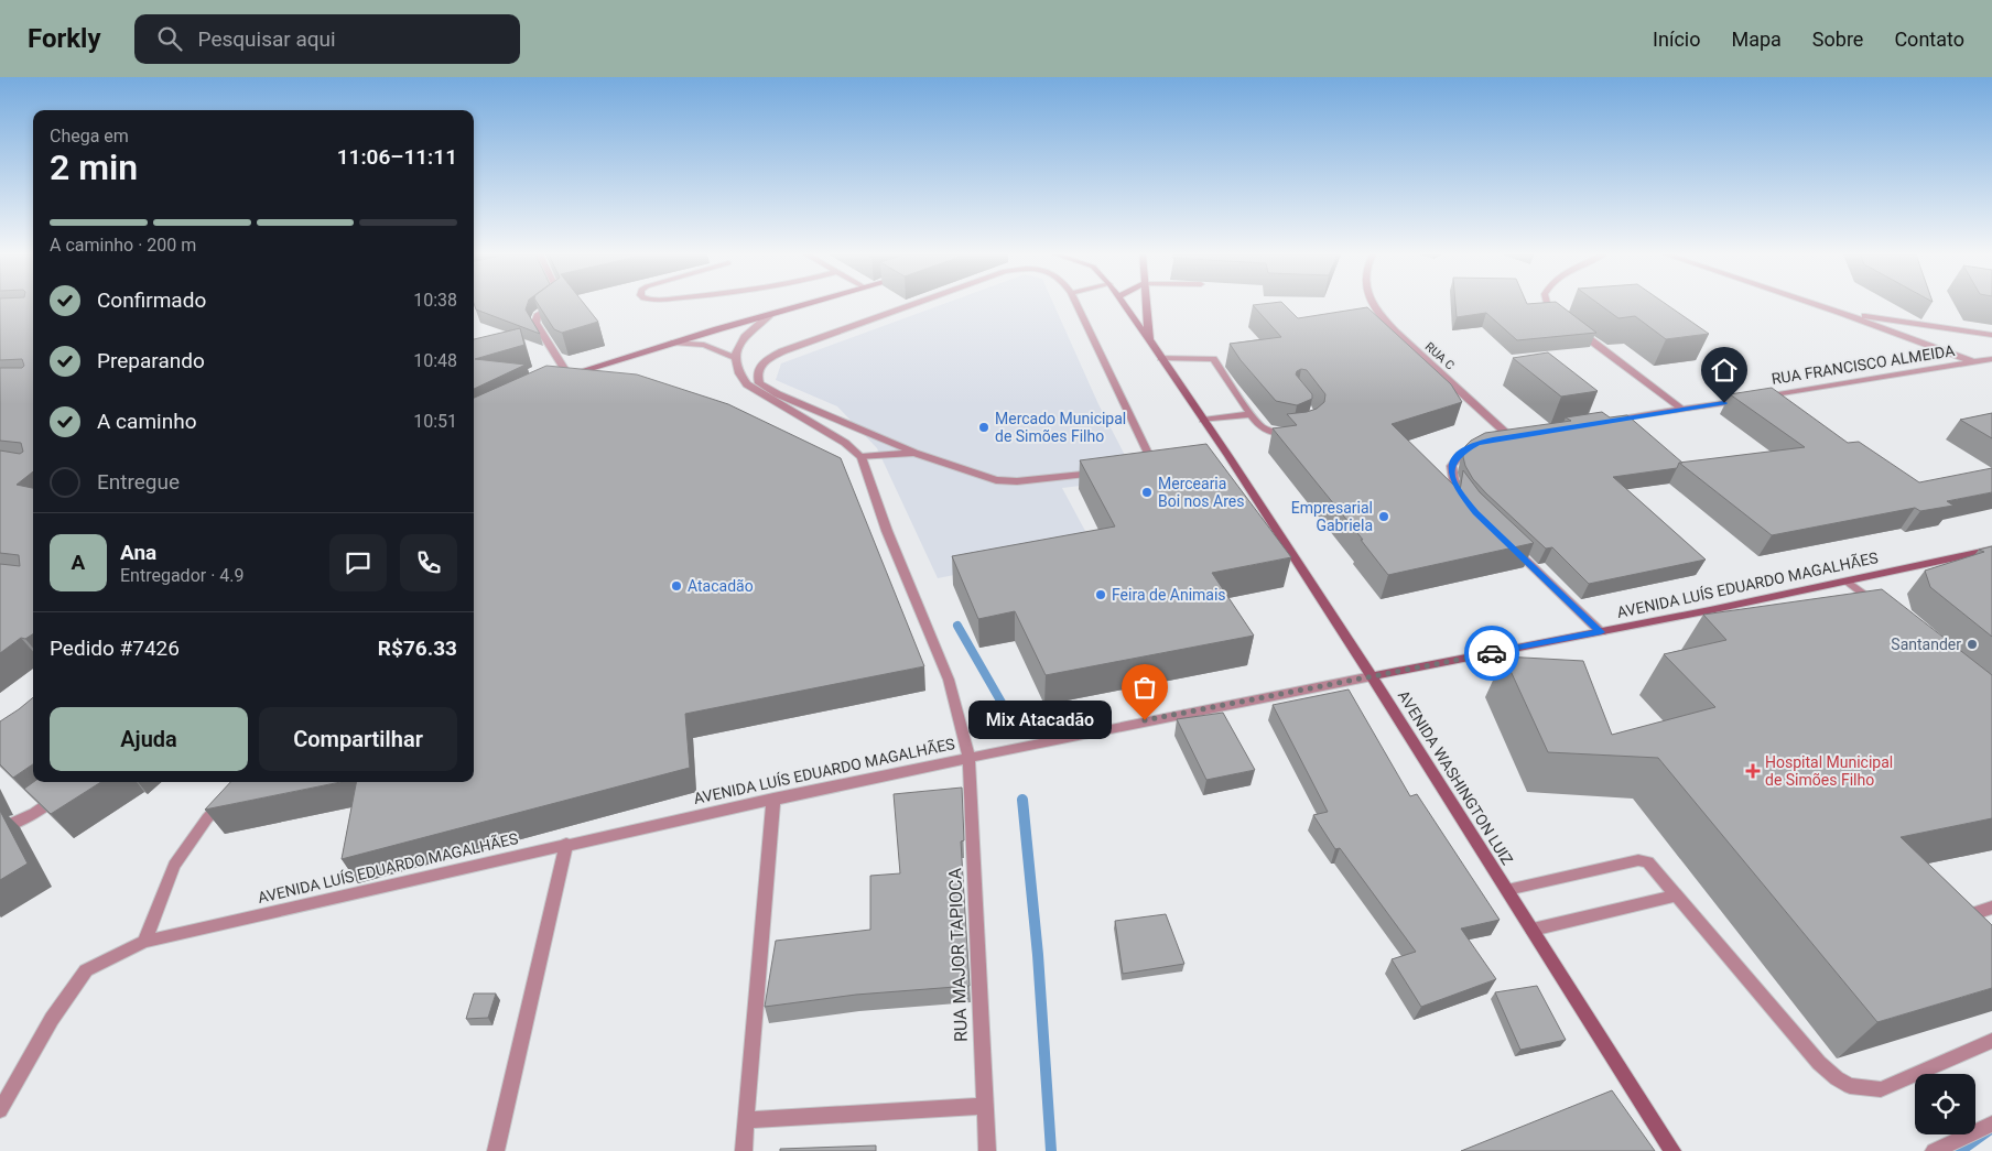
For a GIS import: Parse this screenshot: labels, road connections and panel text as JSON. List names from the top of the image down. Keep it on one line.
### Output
{"streets":{"main road":["AVENIDA LUÍS EDUARDO MAGALHÃES","AVENIDA WASHINGTON LUIZ"],"street":["RUA C","RUA FRANCISCO ALMEIDA","RUA MAJOR TAPIOCA"]},"crossings":[["AVENIDA LUÍS EDUARDO MAGALHÃES","AVENIDA WASHINGTON LUIZ"],["AVENIDA LUÍS EDUARDO MAGALHÃES","RUA MAJOR TAPIOCA"]],"places":{"other":["Mercado Municipal de Simões Filho","Mercearia Boi nos Ares","Empresarial Gabriela","Atacadão","Feira de Animais","Santander","Mix Atacadão"],"health":["Hospital Municipal de Simões Filho"]},"page":{"header":"Forkly","search":"Pesquisar aqui","nav":["Início","Mapa","Sobre","Contato"],"heading":["2 min","Chega em","11:06–11:11"],"panel":["Ana","Entregador · 4.9","Pedido #7426","R$76.33"],"bar":"A caminho · 200 m","list":[["Confirmado","10:38"],["Preparando","10:48"],["A caminho","10:51"],"Entregue"],"round":"A","buttons":["Ajuda","Compartilhar"],"bubble":"Mix Atacadão"}}
